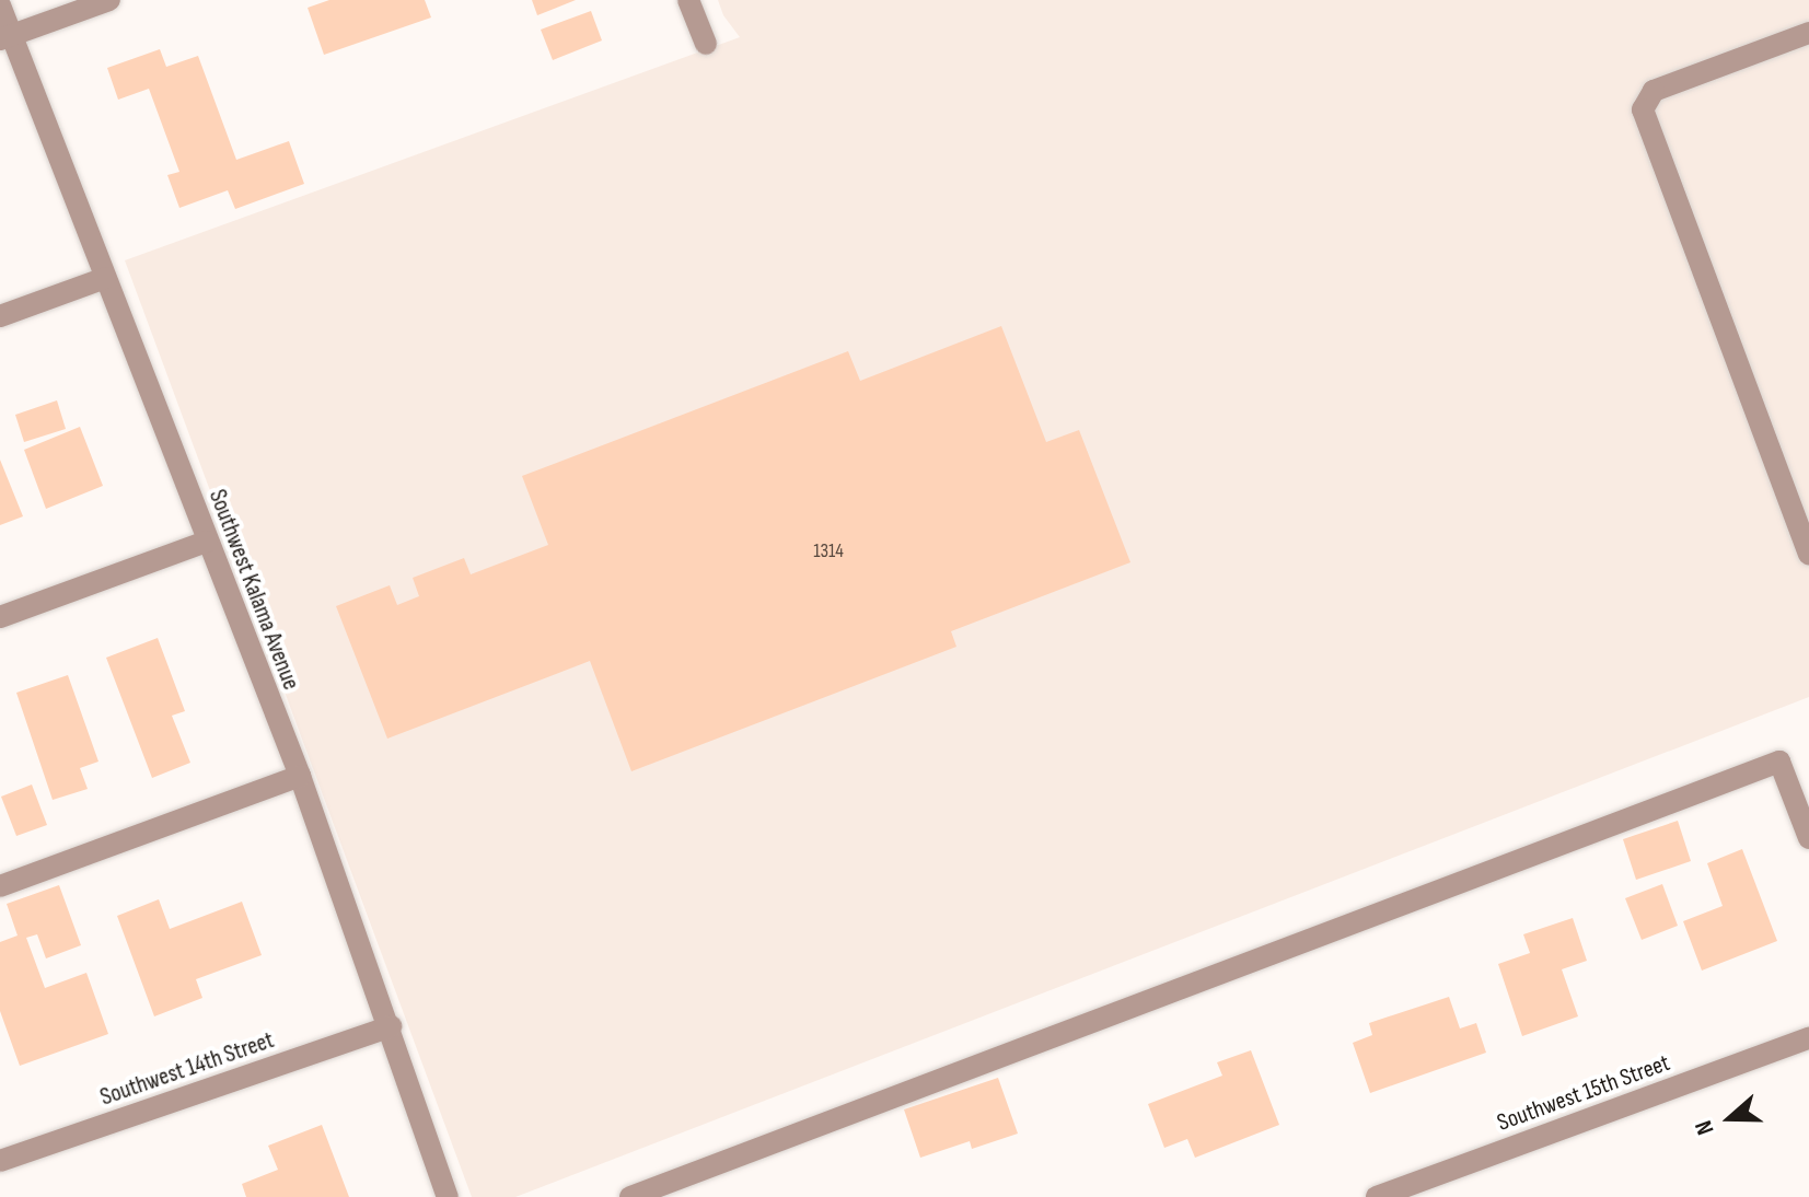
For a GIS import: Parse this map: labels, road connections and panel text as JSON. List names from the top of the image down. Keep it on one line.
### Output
{"streets":{"street":["Southwest Kalama Avenue","Southwest 14th Street","Southwest 15th Street"]},"crossings":[["Southwest Kalama Avenue","Southwest 14th Street"]],"house_numbers":["1314"],"north":"left"}
